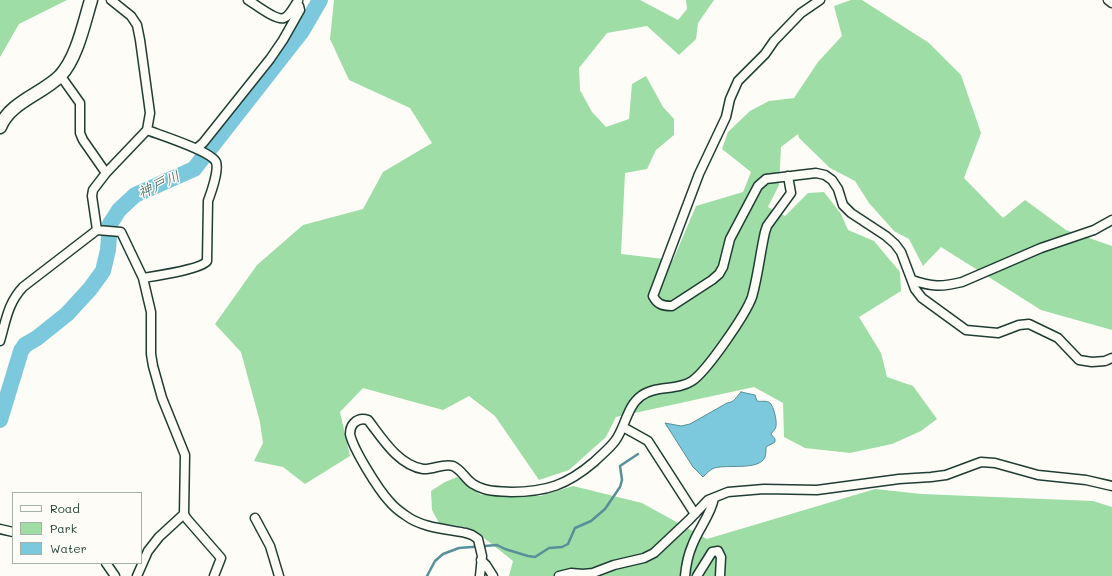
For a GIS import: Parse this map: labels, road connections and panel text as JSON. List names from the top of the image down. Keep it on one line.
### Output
{"water":["神戸川"],"legend":["Road","Park","Water"]}
